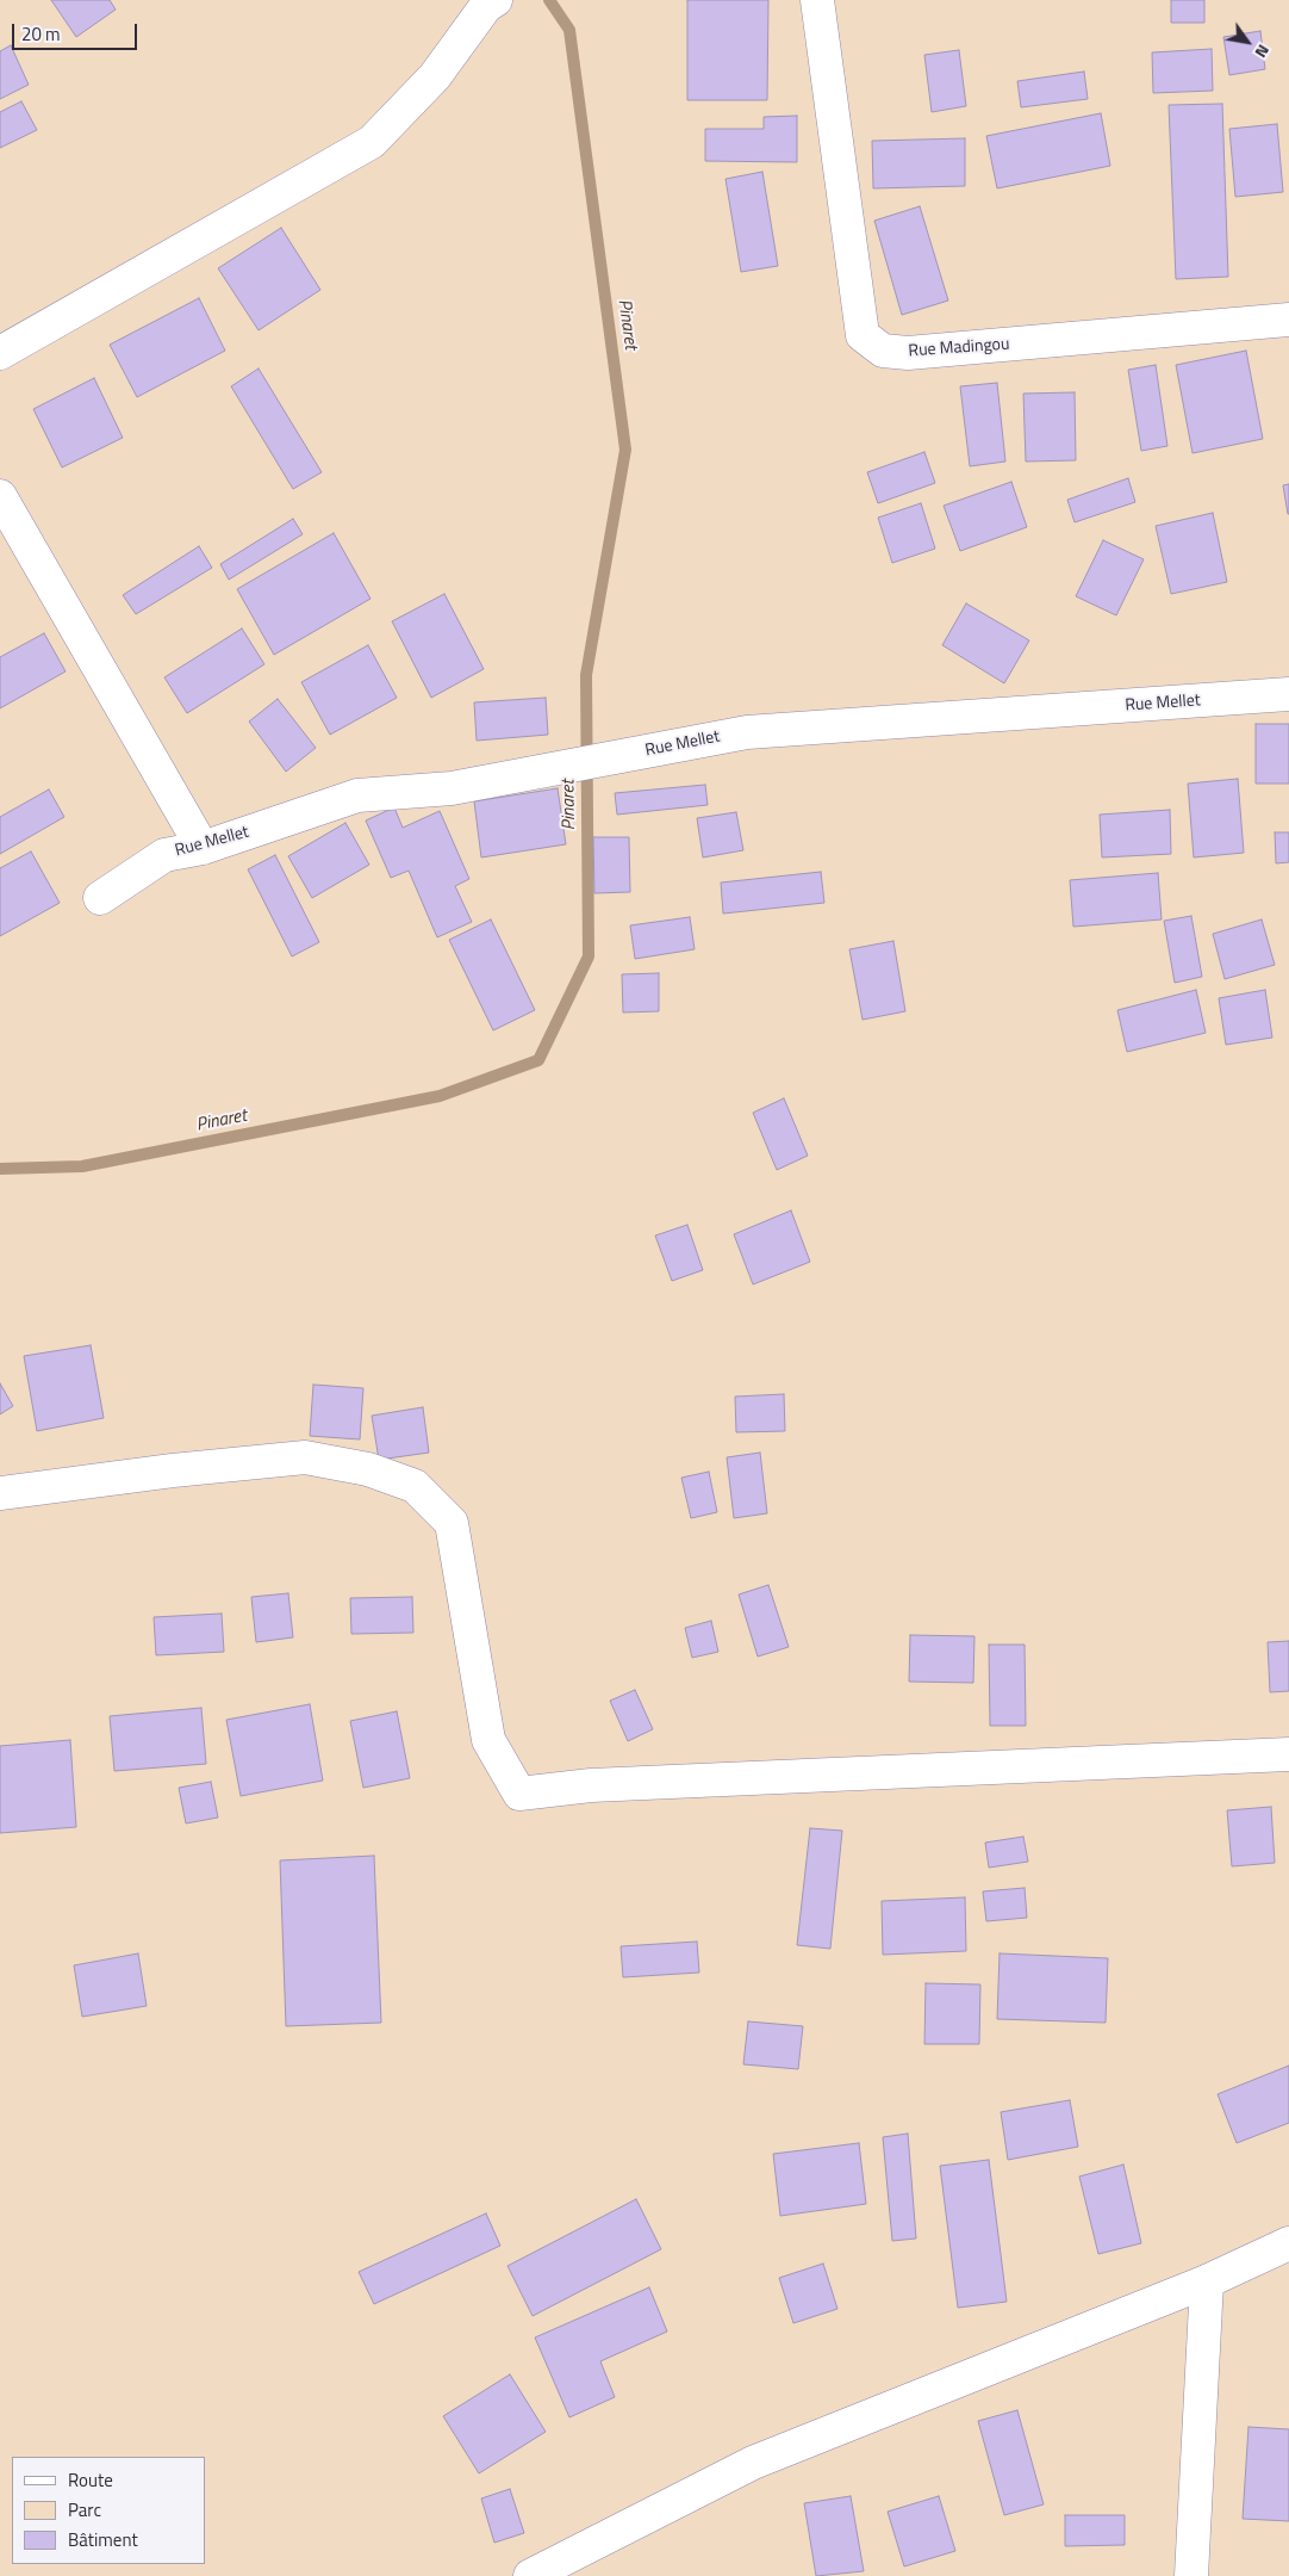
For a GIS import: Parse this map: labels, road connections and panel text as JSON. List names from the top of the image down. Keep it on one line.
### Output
{"streets":{"street":["Rue Madingou","Rue Mellet"]},"water":["Pinaret"],"legend":["Route","Parc","Bâtiment"],"scale_bar":"20 m","north":"bottom right"}
